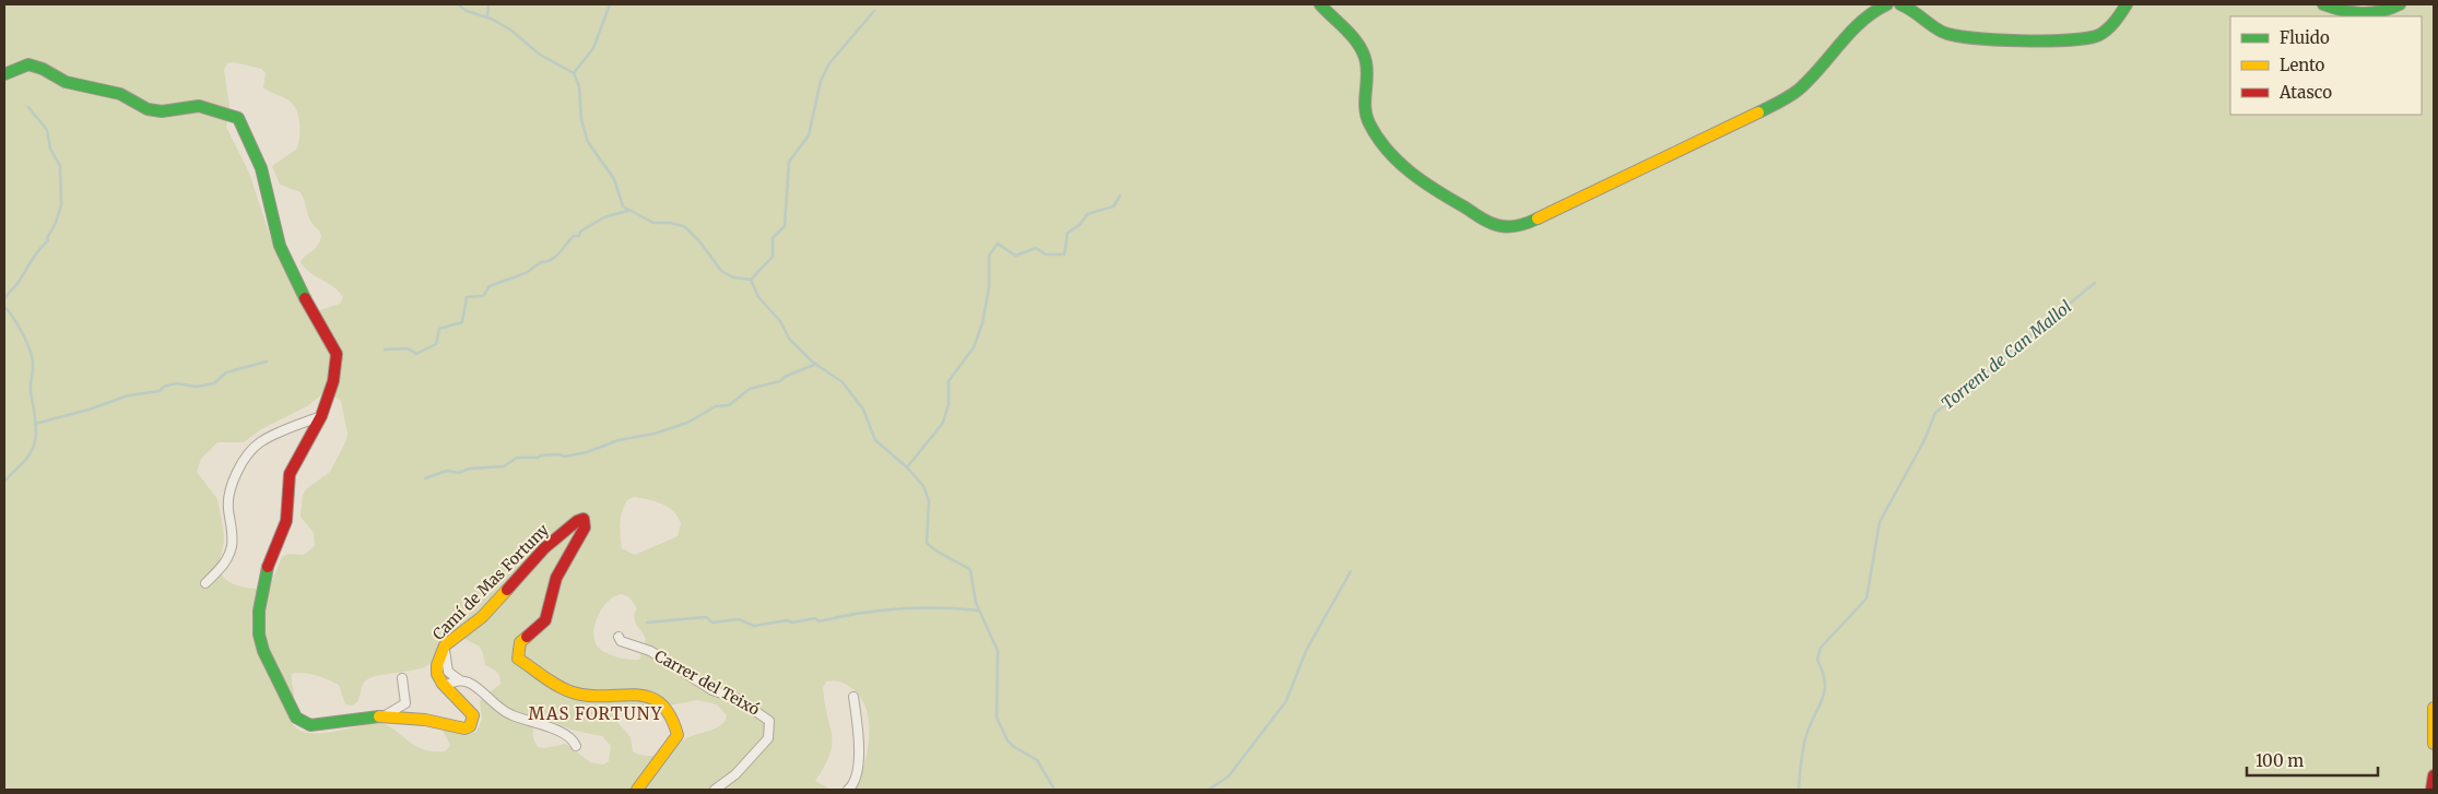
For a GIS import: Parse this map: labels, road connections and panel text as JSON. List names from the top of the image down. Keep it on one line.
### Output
{"streets":{"street":["Camí de Mas Fortuny","Carrer del Teixó"]},"districts":["MAS FORTUNY"],"water":["Torrent de Can Mallol"],"legend":["Fluido","Lento","Atasco"],"scale_bar":"100 m"}
